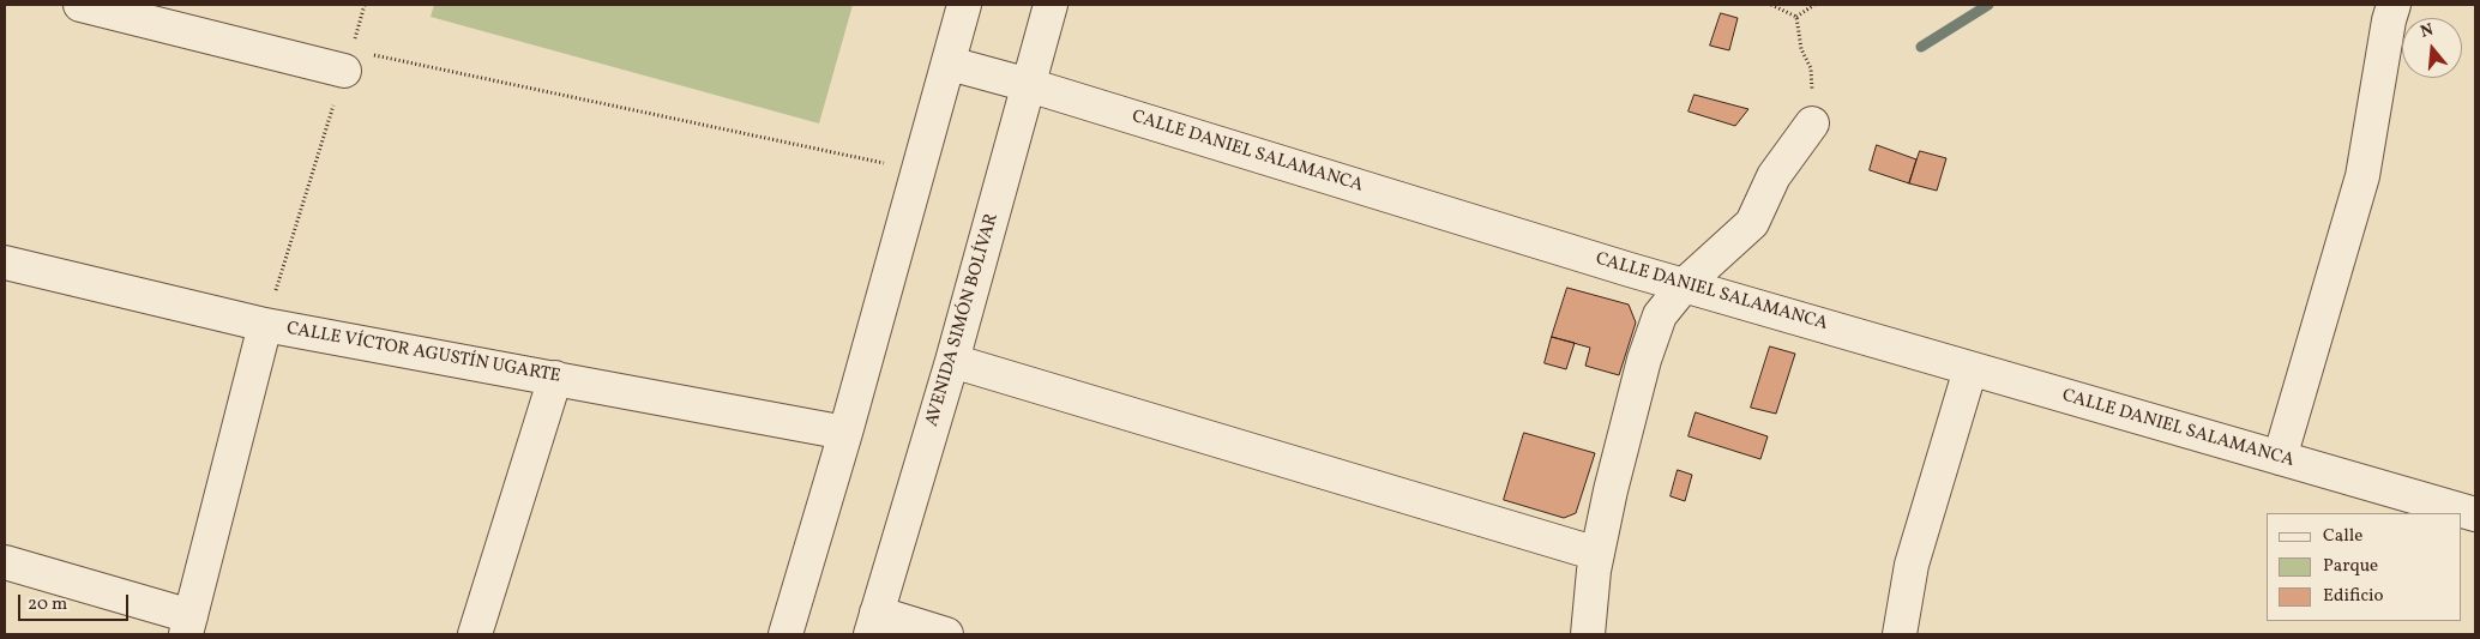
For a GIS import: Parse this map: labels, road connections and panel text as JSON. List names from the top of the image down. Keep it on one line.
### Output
{"streets":{"street":["CALLE DANIEL SALAMANCA","AVENIDA SIMÓN BOLÍVAR","CALLE VÍCTOR AGUSTÍN UGARTE"]},"crossings":[["CALLE DANIEL SALAMANCA","AVENIDA SIMÓN BOLÍVAR"]],"legend":["Calle","Parque","Edificio"],"scale_bar":"20 m","north":"top"}
